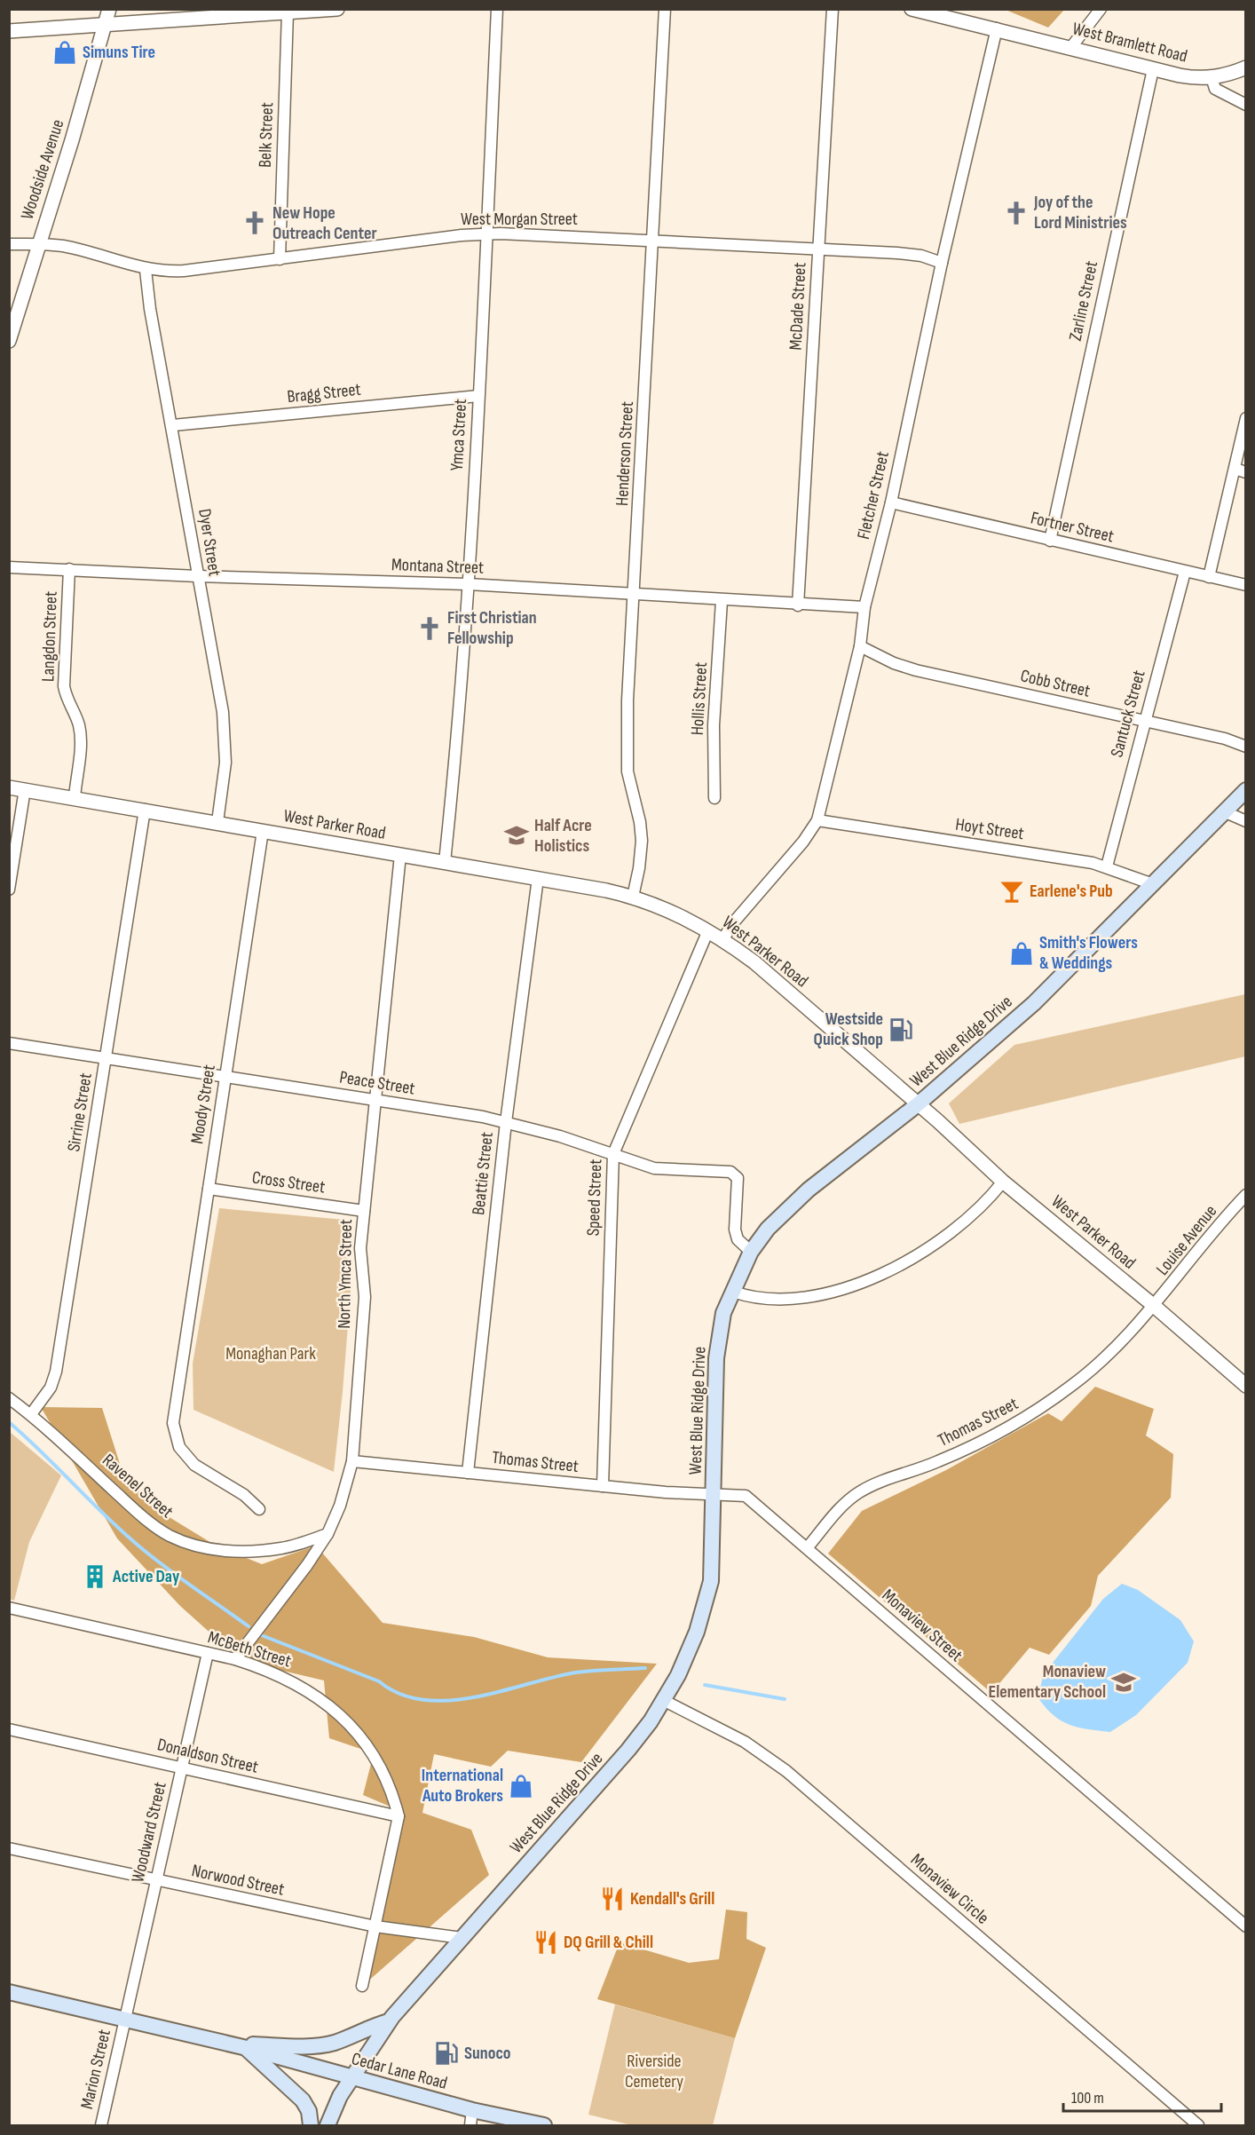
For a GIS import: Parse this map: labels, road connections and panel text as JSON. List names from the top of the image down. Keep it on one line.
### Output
{"streets":{"main road":["West Blue Ridge Drive","Cedar Lane Road"],"street":["West Bramlett Road","Belk Street","Woodside Avenue","West Morgan Street","Zarline Street","McDade Street","Bragg Street","Ymca Street","Henderson Street","Fletcher Street","Fortner Street","Dyer Street","Montana Street","Langdon Street","Cobb Street","Hollis Street","Santuck Street","West Parker Road","Hoyt Street","Peace Street","Moody Street","Sirrine Street","Beattie Street","Cross Street","Speed Street","Louise Avenue","North Ymca Street","Thomas Street","Ravenel Street","Monaview Street","McBeth Street","Donaldson Street","Woodward Street","Norwood Street","Monaview Circle","Marion Street"]},"crossings":[["West Bramlett Road","Zarline Street"],["West Bramlett Road","Fletcher Street"],["Belk Street","West Morgan Street"],["Woodside Avenue","West Morgan Street"],["West Morgan Street","McDade Street"],["West Morgan Street","Ymca Street"],["West Morgan Street","Henderson Street"],["West Morgan Street","Fletcher Street"],["West Morgan Street","Dyer Street"],["Zarline Street","Fortner Street"],["McDade Street","Montana Street"],["Bragg Street","Ymca Street"],["Bragg Street","Dyer Street"],["Ymca Street","Montana Street"],["Ymca Street","West Parker Road"],["Henderson Street","Montana Street"],["Henderson Street","West Parker Road"],["Fletcher Street","Fortner Street"],["Fletcher Street","Montana Street"],["Fletcher Street","Cobb Street"],["Fletcher Street","West Parker Road"],["Fletcher Street","Hoyt Street"],["Fortner Street","Santuck Street"],["Dyer Street","Montana Street"],["Dyer Street","West Parker Road"],["Montana Street","Langdon Street"],["Montana Street","Hollis Street"],["Langdon Street","West Parker Road"],["Cobb Street","Santuck Street"],["Santuck Street","Hoyt Street"],["West Parker Road","West Blue Ridge Drive"],["West Parker Road","Moody Street"],["West Parker Road","Sirrine Street"],["West Parker Road","Beattie Street"],["West Parker Road","Speed Street"],["West Parker Road","Louise Avenue"],["West Parker Road","North Ymca Street"],["West Parker Road","Thomas Street"],["Hoyt Street","West Blue Ridge Drive"],["West Blue Ridge Drive","Peace Street"],["West Blue Ridge Drive","Thomas Street"],["West Blue Ridge Drive","Monaview Street"],["West Blue Ridge Drive","Norwood Street"],["West Blue Ridge Drive","Monaview Circle"],["West Blue Ridge Drive","Cedar Lane Road"],["Peace Street","Moody Street"],["Peace Street","Sirrine Street"],["Peace Street","Beattie Street"],["Peace Street","Speed Street"],["Peace Street","North Ymca Street"],["Moody Street","Cross Street"],["Sirrine Street","Ravenel Street"],["Beattie Street","Thomas Street"],["Cross Street","North Ymca Street"],["Speed Street","Thomas Street"],["Louise Avenue","Thomas Street"],["North Ymca Street","Thomas Street"],["North Ymca Street","Ravenel Street"],["North Ymca Street","McBeth Street"],["Thomas Street","Monaview Street"],["McBeth Street","Donaldson Street"],["McBeth Street","Woodward Street"],["McBeth Street","Norwood Street"],["Donaldson Street","Woodward Street"],["Woodward Street","Norwood Street"],["Woodward Street","Marion Street"],["Woodward Street","Cedar Lane Road"],["Marion Street","Cedar Lane Road"]],"parks":["Monaghan Park","Riverside Cemetery"],"places":{"shop":["Simuns Tire","Smith's Flowers & Weddings","International Auto Brokers"],"church":["Joy of the Lord Ministries","New Hope Outreach Center","First Christian Fellowship"],"school or university":["Half Acre Holistics","Monaview Elementary School"],"bar":["Earlene's Pub"],"fuel station":["Westside Quick Shop","Sunoco"],"building":["Active Day"],"restaurant":["Kendall's Grill","DQ Grill & Chill"]},"scale_bar":"100 m"}
